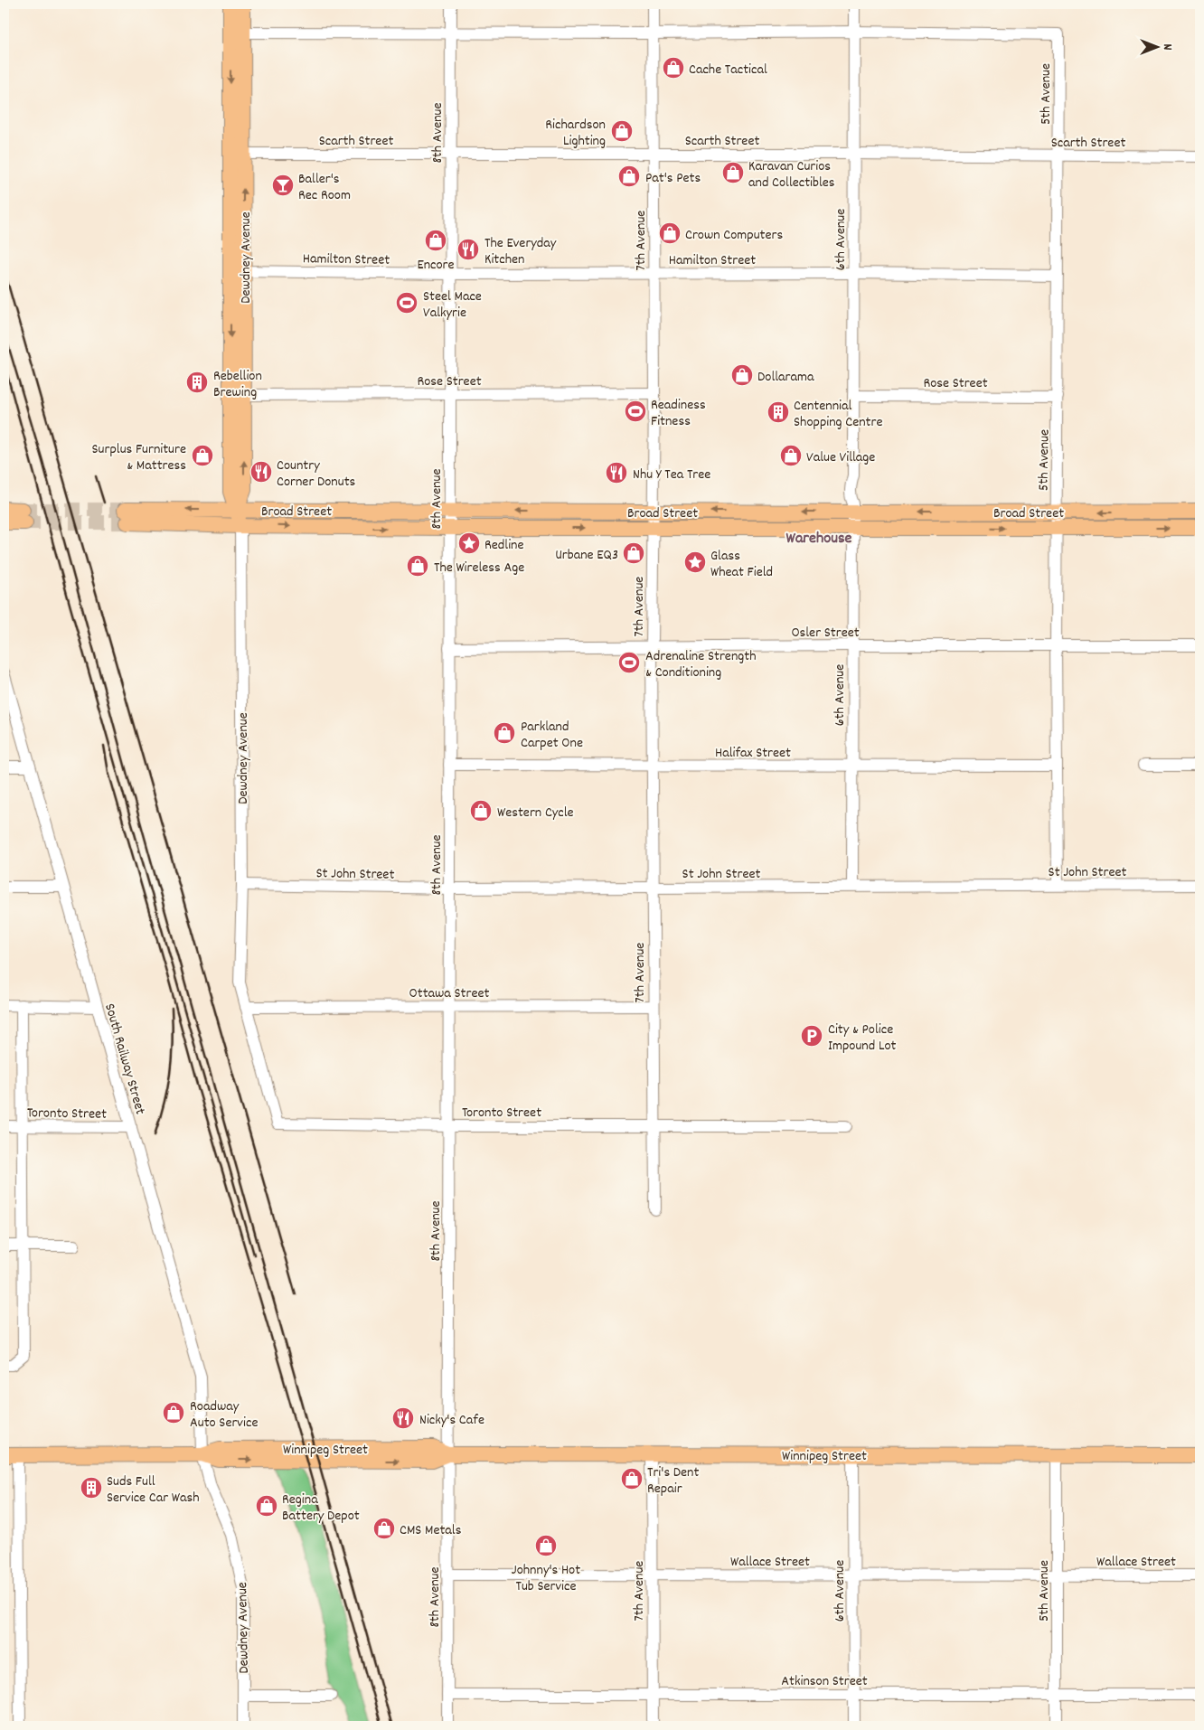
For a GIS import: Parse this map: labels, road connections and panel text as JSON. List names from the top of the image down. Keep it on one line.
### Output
{"streets":{"main road":["Dewdney Avenue","Broad Street","Winnipeg Street"],"street":["5th Avenue","8th Avenue","Scarth Street","6th Avenue","7th Avenue","Hamilton Street","Rose Street","Osler Street","Halifax Street","St John Street","Ottawa Street","South Railway Street","Toronto Street","Wallace Street","Atkinson Street"]},"crossings":[["5th Avenue","Scarth Street"],["5th Avenue","6th Avenue"],["5th Avenue","Hamilton Street"],["5th Avenue","Rose Street"],["5th Avenue","Broad Street"],["5th Avenue","Osler Street"],["5th Avenue","Halifax Street"],["5th Avenue","St John Street"],["5th Avenue","Winnipeg Street"],["5th Avenue","Wallace Street"],["5th Avenue","Atkinson Street"],["8th Avenue","Scarth Street"],["8th Avenue","Hamilton Street"],["8th Avenue","Rose Street"],["8th Avenue","Broad Street"],["8th Avenue","Osler Street"],["8th Avenue","Halifax Street"],["8th Avenue","St John Street"],["8th Avenue","Ottawa Street"],["8th Avenue","Toronto Street"],["8th Avenue","Winnipeg Street"],["8th Avenue","Wallace Street"],["8th Avenue","Atkinson Street"],["Scarth Street","6th Avenue"],["Scarth Street","7th Avenue"],["Scarth Street","Dewdney Avenue"],["6th Avenue","Hamilton Street"],["6th Avenue","Rose Street"],["6th Avenue","Broad Street"],["6th Avenue","Osler Street"],["6th Avenue","Halifax Street"],["6th Avenue","St John Street"],["6th Avenue","Winnipeg Street"],["6th Avenue","Wallace Street"],["6th Avenue","Atkinson Street"],["7th Avenue","Hamilton Street"],["7th Avenue","Rose Street"],["7th Avenue","Broad Street"],["7th Avenue","Osler Street"],["7th Avenue","Halifax Street"],["7th Avenue","St John Street"],["7th Avenue","Ottawa Street"],["7th Avenue","Toronto Street"],["7th Avenue","Winnipeg Street"],["7th Avenue","Wallace Street"],["7th Avenue","Atkinson Street"],["Dewdney Avenue","Hamilton Street"],["Dewdney Avenue","Rose Street"],["Dewdney Avenue","Broad Street"],["Dewdney Avenue","St John Street"],["Dewdney Avenue","Ottawa Street"],["Dewdney Avenue","South Railway Street"],["Dewdney Avenue","Toronto Street"],["Dewdney Avenue","Winnipeg Street"],["Ottawa Street","Toronto Street"],["South Railway Street","Toronto Street"],["South Railway Street","Winnipeg Street"]],"districts":["Warehouse"],"places":{"shop":["Cache Tactical","Richardson Lighting","Karavan Curios and Collectibles","Pat's Pets","Crown Computers","Encore","Dollarama","Surplus Furniture & Mattress","Value Village","Urbane EQ3","The Wireless Age","Parkland Carpet One","Western Cycle","Roadway Auto Service","Tri's Dent Repair","Regina Battery Depot","CMS Metals","Johnny's Hot Tub Service"],"bar":["Baller's Rec Room"],"restaurant":["The Everyday Kitchen","Country Corner Donuts","Nhu Y Tea Tree","Nicky's Cafe"],"sports":["Steel Mace Valkyrie","Readiness Fitness","Adrenaline Strength & Conditioning"],"building":["Rebellion Brewing","Centennial Shopping Centre","Suds Full Service Car Wash"],"place":["Redline","Glass Wheat Field"],"parking":["City & Police Impound Lot"]},"north":"right"}
